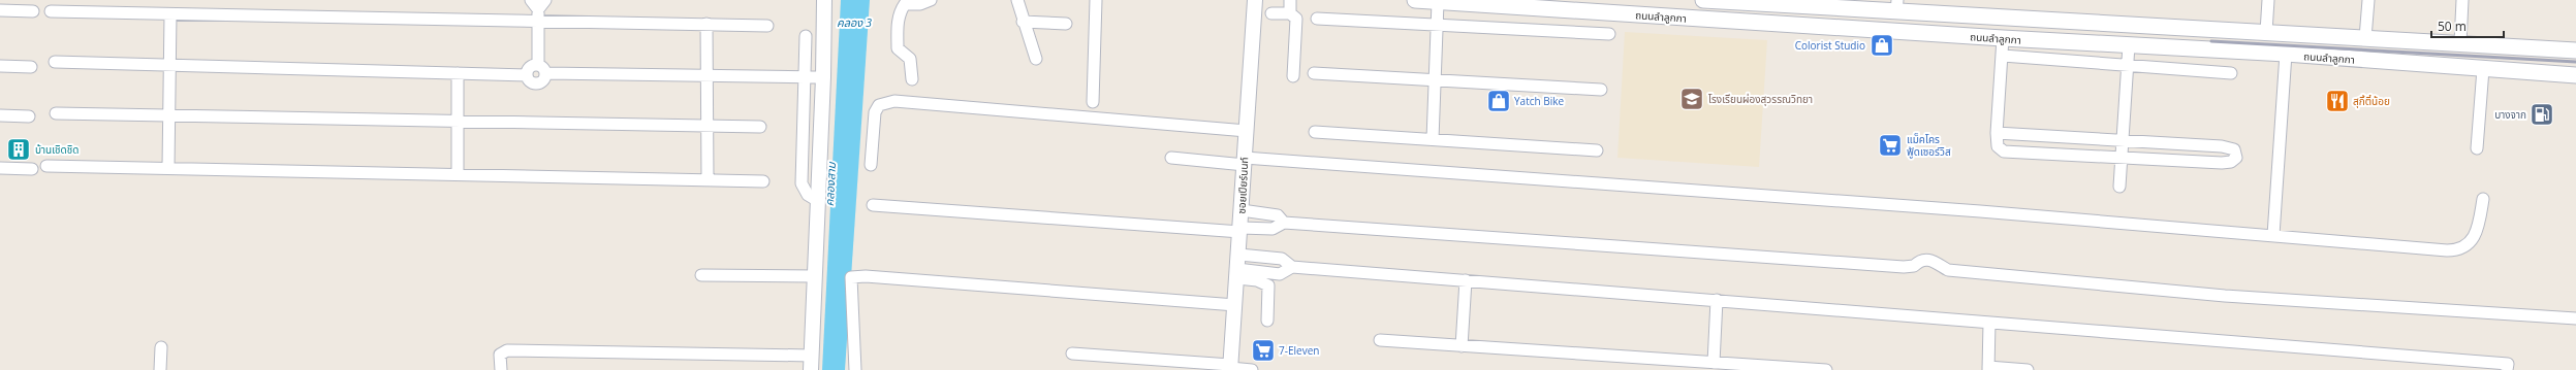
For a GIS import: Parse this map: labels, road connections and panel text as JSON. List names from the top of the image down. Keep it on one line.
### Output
{"streets":{"main road":["ถนนลำลูกกา"],"street":["ซอยเปียร์นนท์"]},"water":["คลอง 3","คลองสาม"],"places":{"shop":["Colorist Studio","Yatch Bike"],"school or university":["โรงเรียนผ่องสุวรรณวิทยา"],"restaurant":["สุกี้ตี๋น้อย"],"fuel station":["บางจาก"],"supermarket":["แม็คโคร ฟู้ดเซอร์วิส","7-Eleven"],"building":["บ้านเชิดชิด"]},"scale_bar":"50 m"}
